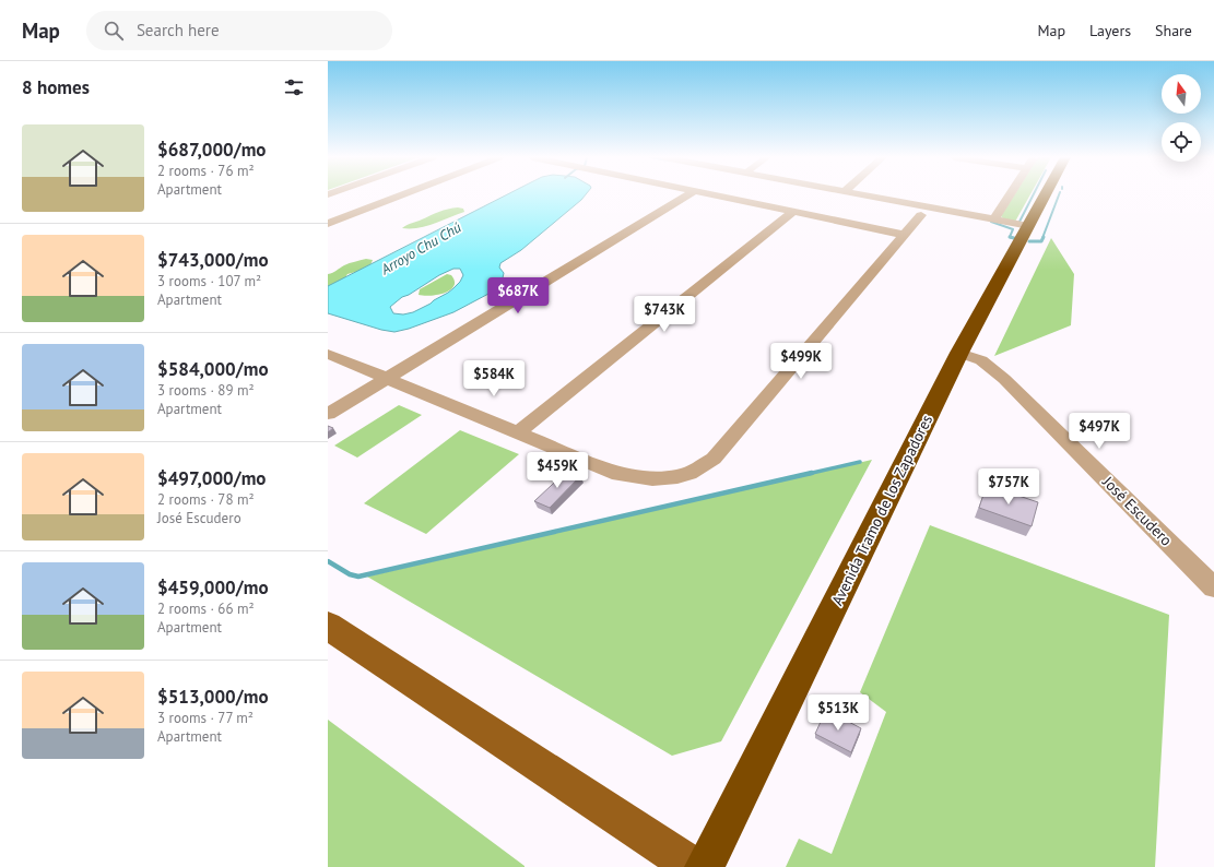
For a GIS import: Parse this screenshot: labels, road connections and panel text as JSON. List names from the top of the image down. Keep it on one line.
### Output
{"streets":{"highway":["Avenida Tramo de los Zapadores"],"street":["José Escudero"]},"crossings":[["Avenida Tramo de los Zapadores","José Escudero"]],"water":["Arroyo Chu Chú"],"north":"top","page":{"header":"Map","search":"Search here","nav":["Map","Layers","Share"],"heading":"8 homes","list":[{"name":"$687,000/mo","note":"2 rooms · 76 m² · Apartment"},{"name":"$743,000/mo","note":"3 rooms · 107 m² · Apartment"},{"name":"$584,000/mo","note":"3 rooms · 89 m² · Apartment"},{"name":"$497,000/mo","note":"2 rooms · 78 m² · José Escudero"},{"name":"$459,000/mo","note":"2 rooms · 66 m² · Apartment"},{"name":"$513,000/mo","note":"3 rooms · 77 m² · Apartment"}],"price":["$687K","$743K","$499K","$584K","$497K","$459K","$757K","$513K"]}}
